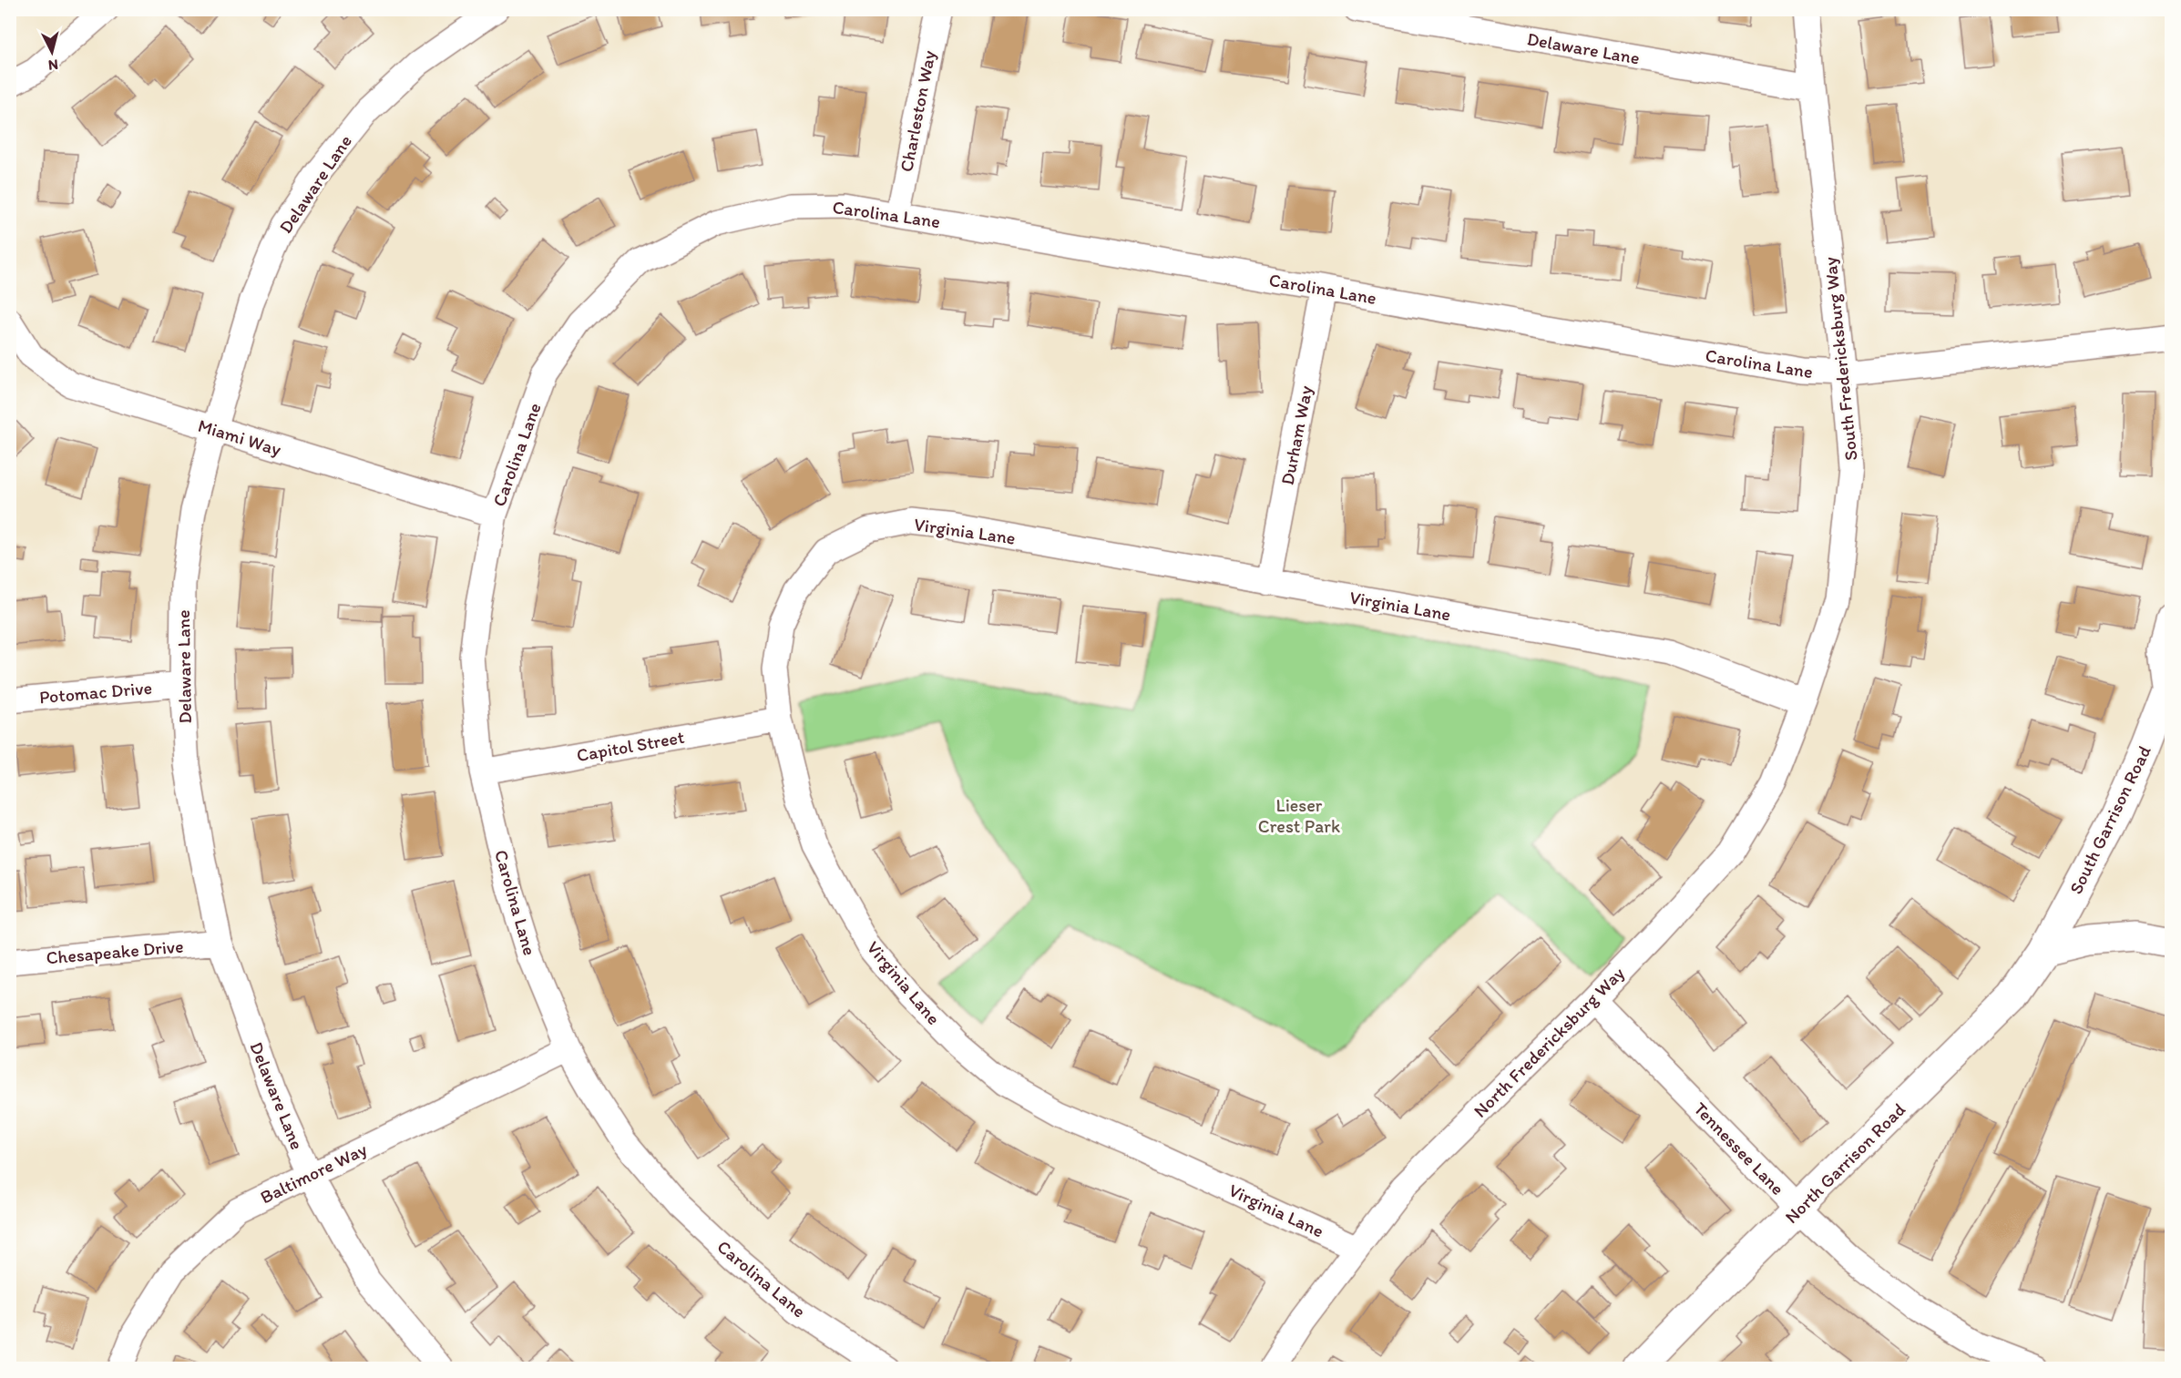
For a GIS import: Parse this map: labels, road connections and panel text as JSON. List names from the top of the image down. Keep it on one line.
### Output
{"streets":{"street":["Delaware Lane","Charleston Way","Carolina Lane","South Fredericksburg Way","Durham Way","Miami Way","Virginia Lane","Potomac Drive","Capitol Street","South Garrison Road","Chesapeake Drive","North Fredericksburg Way","Tennessee Lane","North Garrison Road","Baltimore Way"]},"crossings":[["Delaware Lane","South Fredericksburg Way"],["Delaware Lane","Miami Way"],["Delaware Lane","Potomac Drive"],["Delaware Lane","Chesapeake Drive"],["Delaware Lane","Baltimore Way"],["Charleston Way","Carolina Lane"],["Carolina Lane","South Fredericksburg Way"],["Carolina Lane","Durham Way"],["Carolina Lane","Miami Way"],["Carolina Lane","Capitol Street"],["Carolina Lane","Baltimore Way"],["South Fredericksburg Way","Virginia Lane"],["South Fredericksburg Way","North Fredericksburg Way"],["Durham Way","Virginia Lane"],["Virginia Lane","Capitol Street"],["Virginia Lane","North Fredericksburg Way"],["South Garrison Road","North Garrison Road"],["North Fredericksburg Way","Tennessee Lane"],["Tennessee Lane","North Garrison Road"]],"parks":["Lieser Crest Park"],"north":"bottom"}
